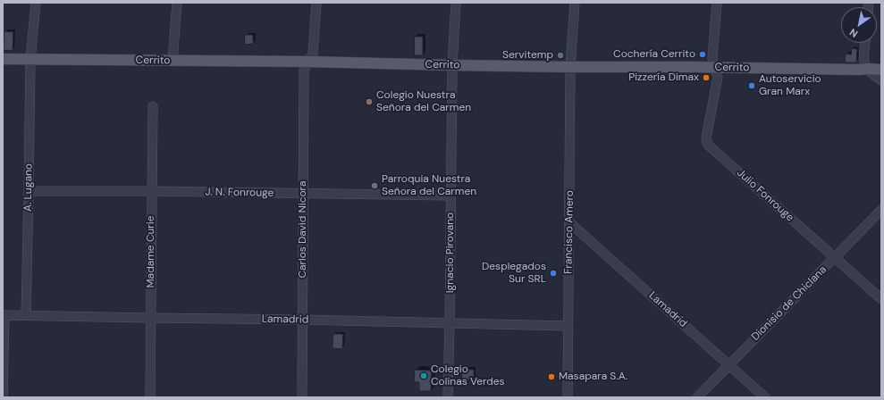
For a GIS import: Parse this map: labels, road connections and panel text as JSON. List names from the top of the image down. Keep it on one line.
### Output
{"streets":{"main road":["Cerrito"],"street":["A. Lugano","J. N. Fonrouge","Julio Fonrouge","Carlos David Nicora","Francisco Amero","Madame Curie","Ignacio Pirovano","Dionisio de Chiclana","Lamadrid"]},"crossings":[["Cerrito","A. Lugano"],["Cerrito","Julio Fonrouge"],["Cerrito","Carlos David Nicora"],["Cerrito","Francisco Amero"],["Cerrito","Ignacio Pirovano"],["A. Lugano","J. N. Fonrouge"],["A. Lugano","Lamadrid"],["J. N. Fonrouge","Carlos David Nicora"],["J. N. Fonrouge","Madame Curie"],["J. N. Fonrouge","Ignacio Pirovano"],["Julio Fonrouge","Dionisio de Chiclana"],["Carlos David Nicora","Lamadrid"],["Francisco Amero","Lamadrid"],["Madame Curie","Lamadrid"],["Ignacio Pirovano","Lamadrid"],["Dionisio de Chiclana","Lamadrid"]],"places":["Cochería Cerrito","Servitemp","Pizzería Dimax","Autoservicio Gran Marx","Colegio Nuestra Señora del Carmen","Parroquia Nuestra Señora del Carmen","Desplegados Sur SRL","Colegio Colinas Verdes","Masapara S.A."],"north":"bottom left"}
